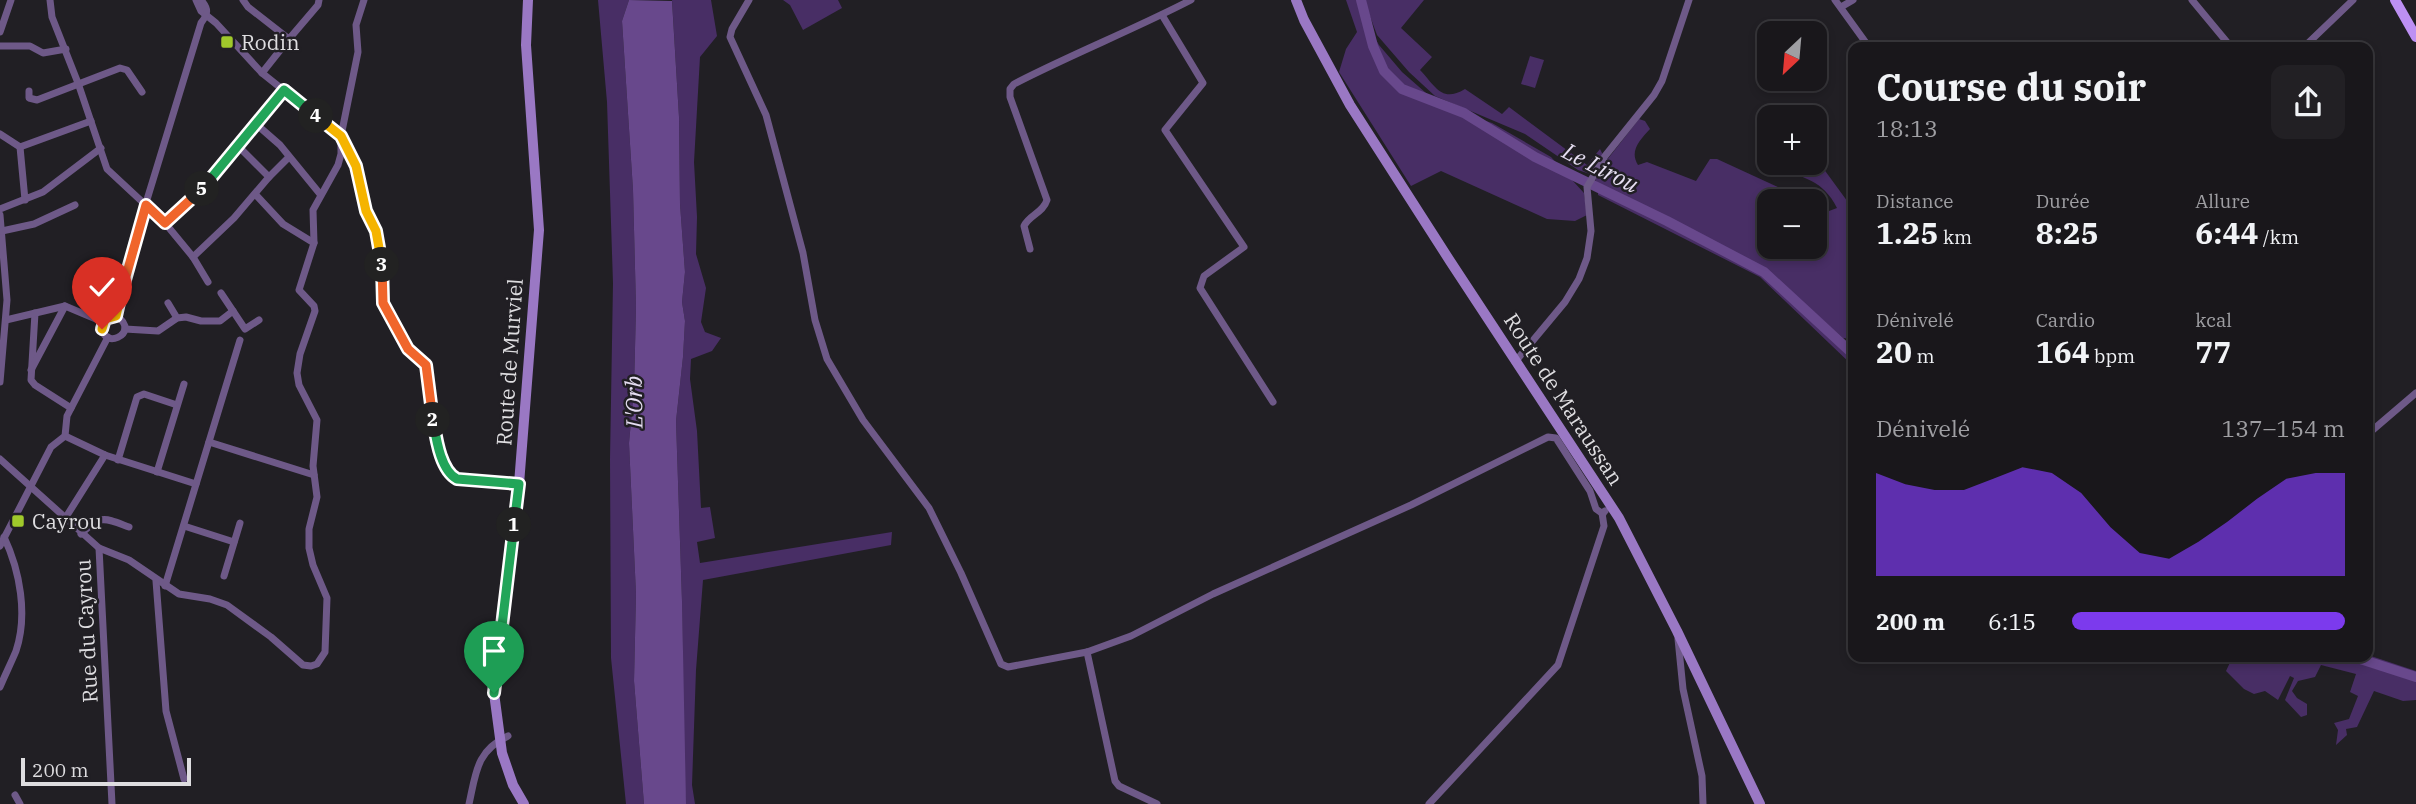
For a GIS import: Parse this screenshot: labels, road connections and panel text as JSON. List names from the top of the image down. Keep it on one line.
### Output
{"streets":{"main road":["Route de Murviel","Route de Maraussan"],"street":["Rue du Cayrou"]},"water":["Le Lirou","L'Orb"],"places":{"transit":["Rodin","Cayrou"]},"scale_bar":"200 m","north":"bottom left","page":{"map_buttons":["+","−"],"heading":["Course du soir","18:13"],"pins":["4","5","3","2","1"],"stats":[["Distance","1.25 km"],["Durée","8:25"],["Allure","6:44 /km"],["Dénivelé","20 m"],["Cardio","164 bpm"],["kcal","77"]],"chart":["Dénivelé","137–154 m"],"list":[{"name":"200 m","note":"6:15"}],"scale":"200 m"}}
